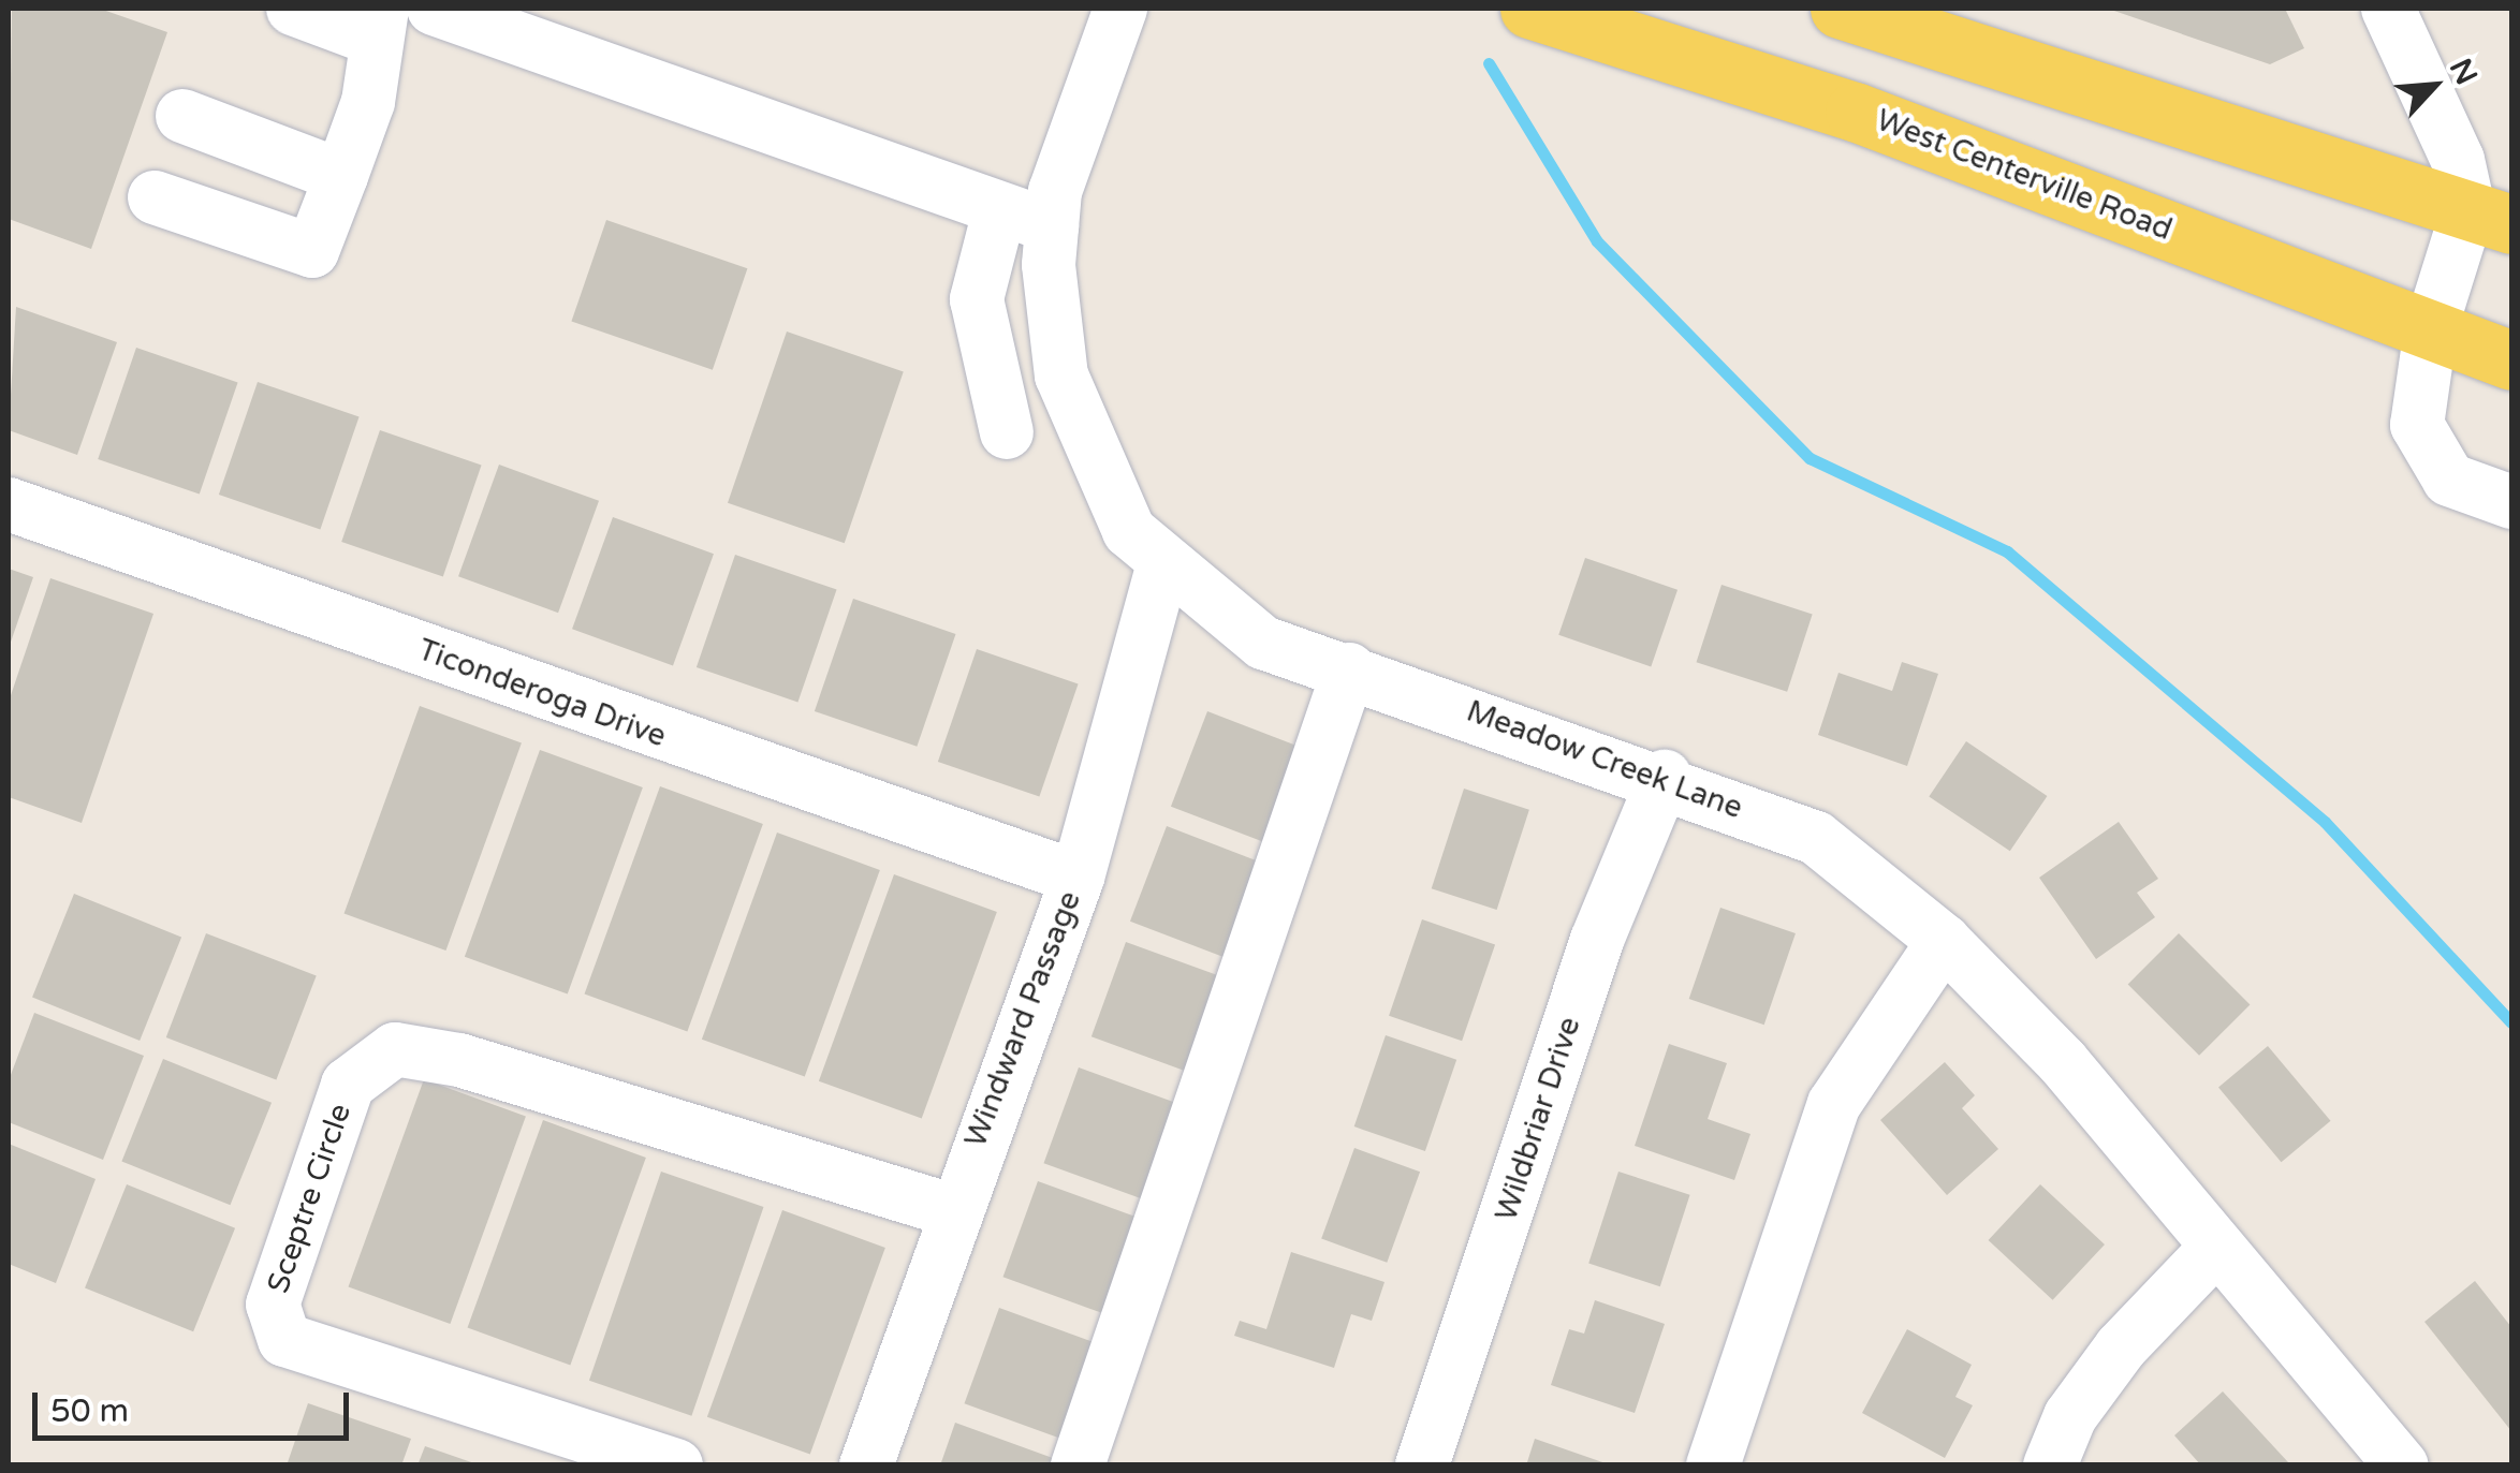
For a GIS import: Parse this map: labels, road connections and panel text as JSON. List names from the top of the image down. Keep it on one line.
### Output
{"streets":{"main road":["West Centerville Road"],"street":["Ticonderoga Drive","Meadow Creek Lane","Windward Passage","Wildbriar Drive","Sceptre Circle"]},"crossings":[["Ticonderoga Drive","Windward Passage"],["Meadow Creek Lane","Windward Passage"],["Meadow Creek Lane","Wildbriar Drive"],["Windward Passage","Sceptre Circle"]],"scale_bar":"50 m","north":"top right"}
